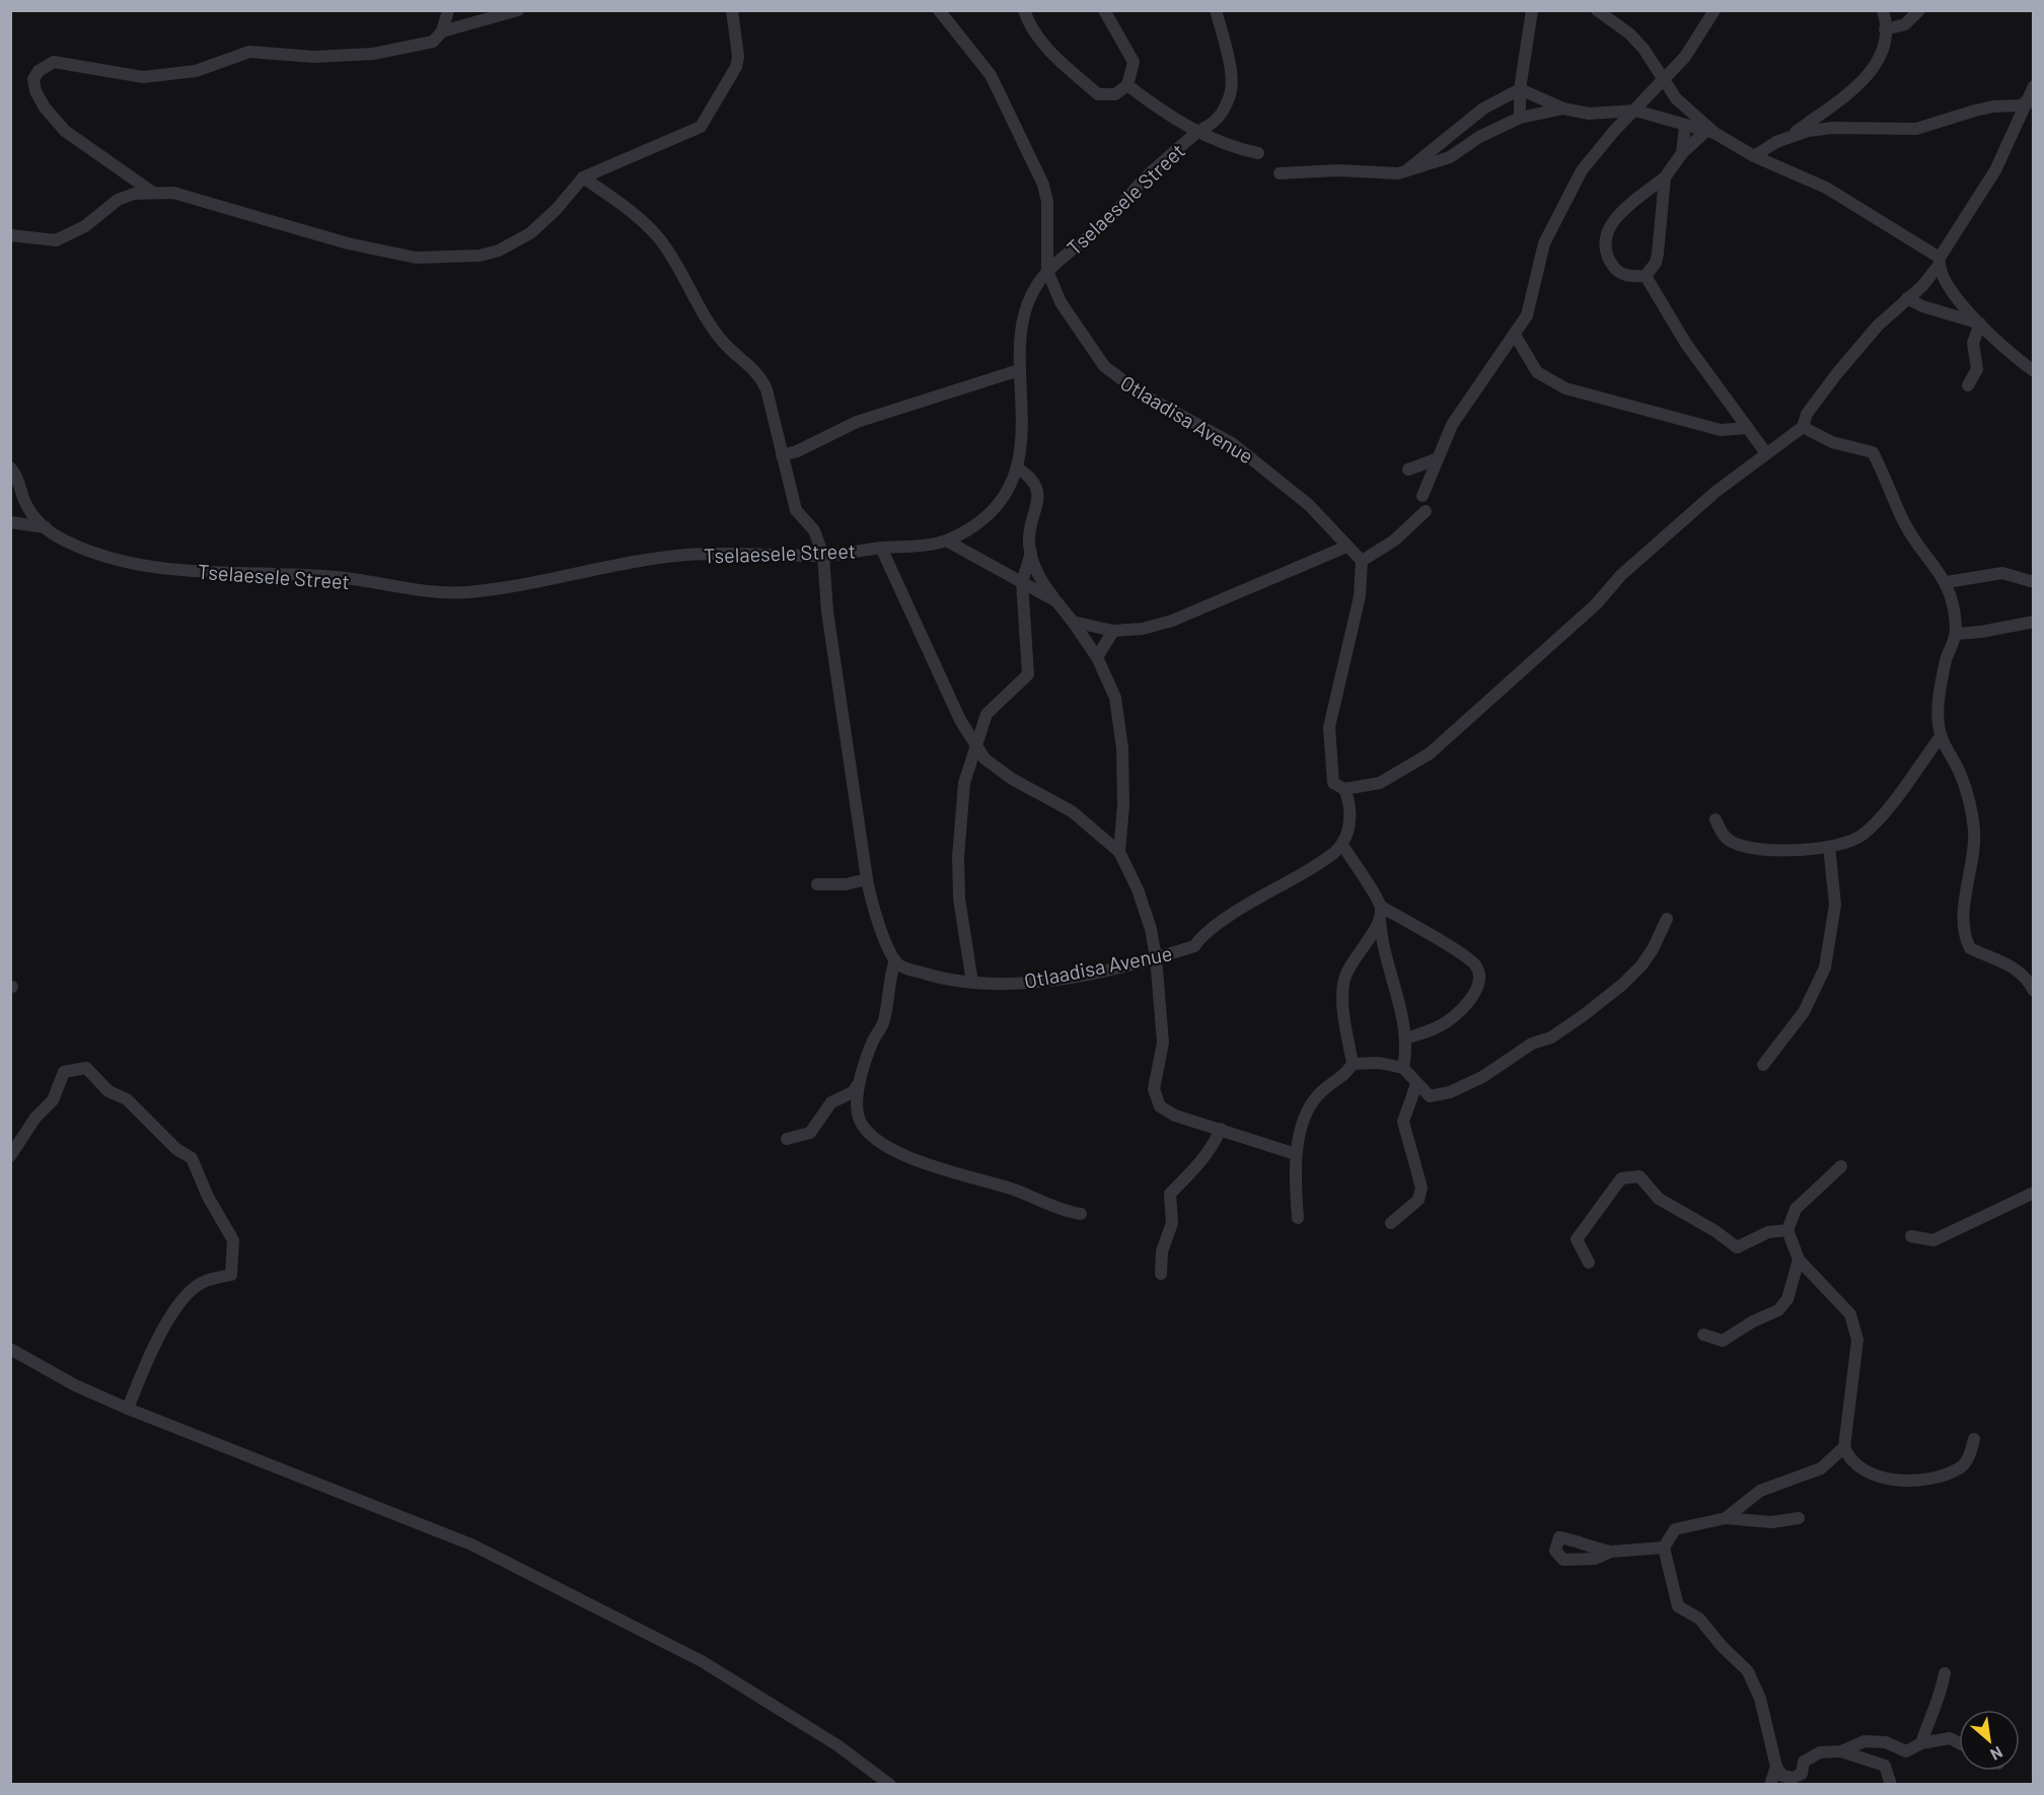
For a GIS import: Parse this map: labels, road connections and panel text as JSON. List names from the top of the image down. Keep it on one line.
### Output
{"streets":{"street":["Tselaesele Street","Otlaadisa Avenue"]},"crossings":[["Tselaesele Street","Otlaadisa Avenue"]],"north":"bottom right"}
